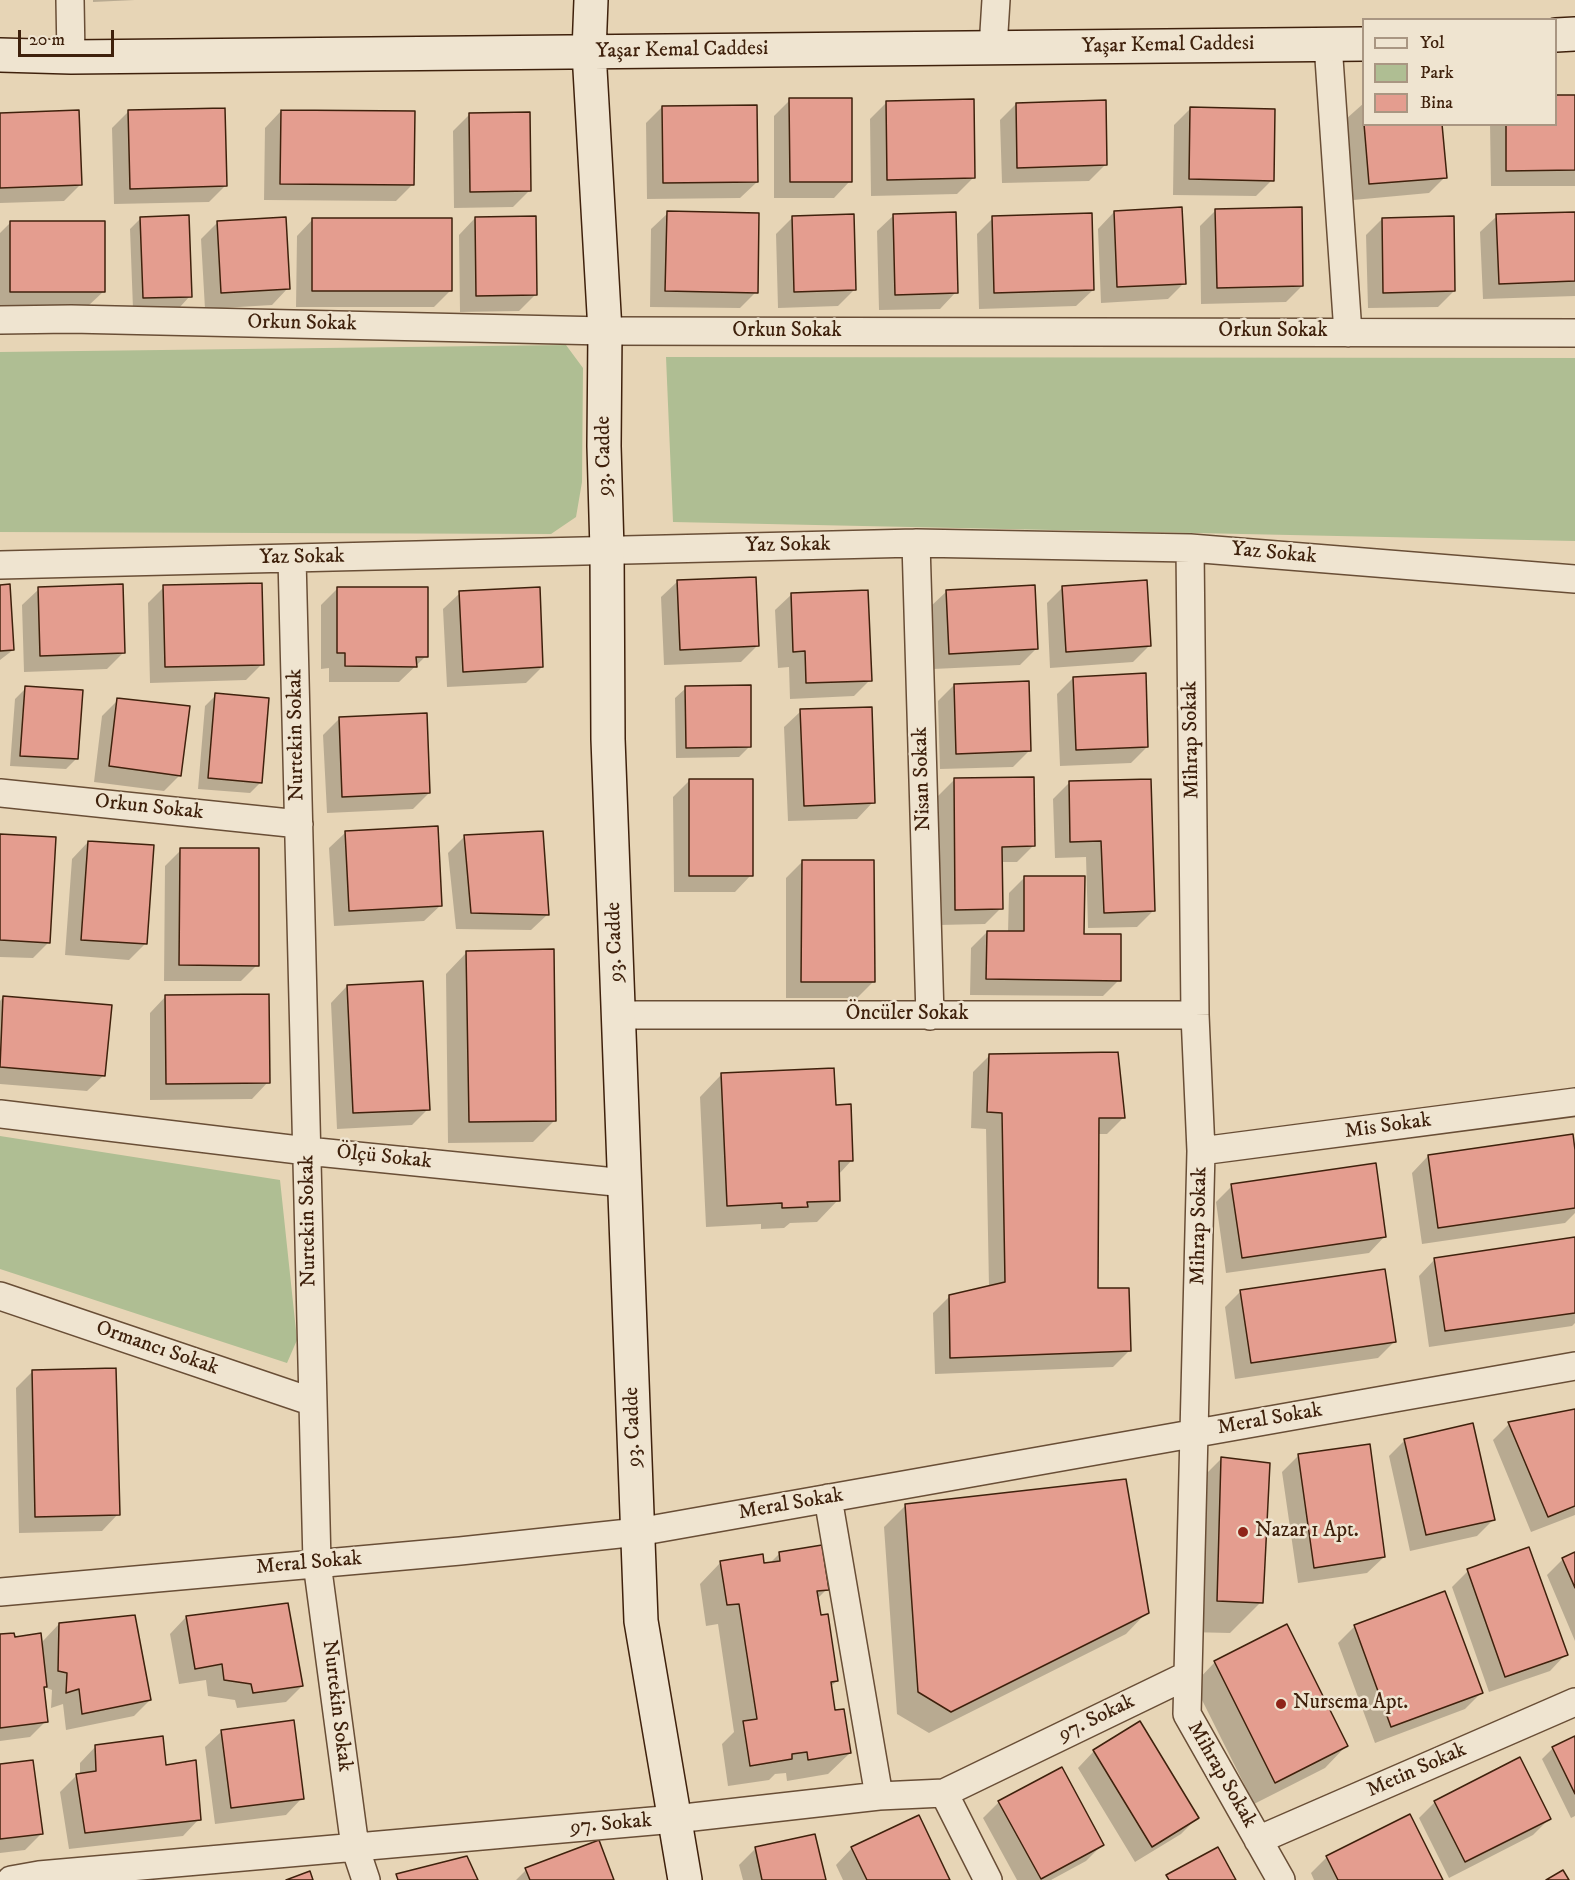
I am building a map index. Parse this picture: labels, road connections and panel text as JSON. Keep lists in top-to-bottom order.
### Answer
{
  "streets": {
    "main road": ["Yaşar Kemal Caddesi", "93. Cadde"],
    "street": [
      "Orkun Sokak",
      "Yaz Sokak",
      "Nurtekin Sokak",
      "Mihrap Sokak",
      "Nisan Sokak",
      "Öncüler Sokak",
      "Mis Sokak",
      "Ölçü Sokak",
      "Ormancı Sokak",
      "Meral Sokak",
      "97. Sokak",
      "Metin Sokak"
    ]
  },
  "crossings": [
    ["Yaşar Kemal Caddesi", "93. Cadde"],
    ["Orkun Sokak", "93. Cadde"],
    ["Orkun Sokak", "Nurtekin Sokak"],
    ["93. Cadde", "Yaz Sokak"],
    ["93. Cadde", "Öncüler Sokak"],
    ["93. Cadde", "Ölçü Sokak"],
    ["93. Cadde", "Meral Sokak"],
    ["93. Cadde", "97. Sokak"],
    ["Yaz Sokak", "Nurtekin Sokak"],
    ["Yaz Sokak", "Mihrap Sokak"],
    ["Yaz Sokak", "Nisan Sokak"],
    ["Nurtekin Sokak", "Ölçü Sokak"],
    ["Nurtekin Sokak", "Ormancı Sokak"],
    ["Nurtekin Sokak", "Meral Sokak"],
    ["Nurtekin Sokak", "97. Sokak"],
    ["Mihrap Sokak", "Öncüler Sokak"],
    ["Mihrap Sokak", "Mis Sokak"],
    ["Mihrap Sokak", "Meral Sokak"],
    ["Mihrap Sokak", "97. Sokak"],
    ["Mihrap Sokak", "Metin Sokak"],
    ["Nisan Sokak", "Öncüler Sokak"]
  ],
  "places": ["Nazar 1 Apt.", "Nursema Apt."],
  "legend": ["Yol", "Park", "Bina"],
  "scale_bar": "20 m"
}
